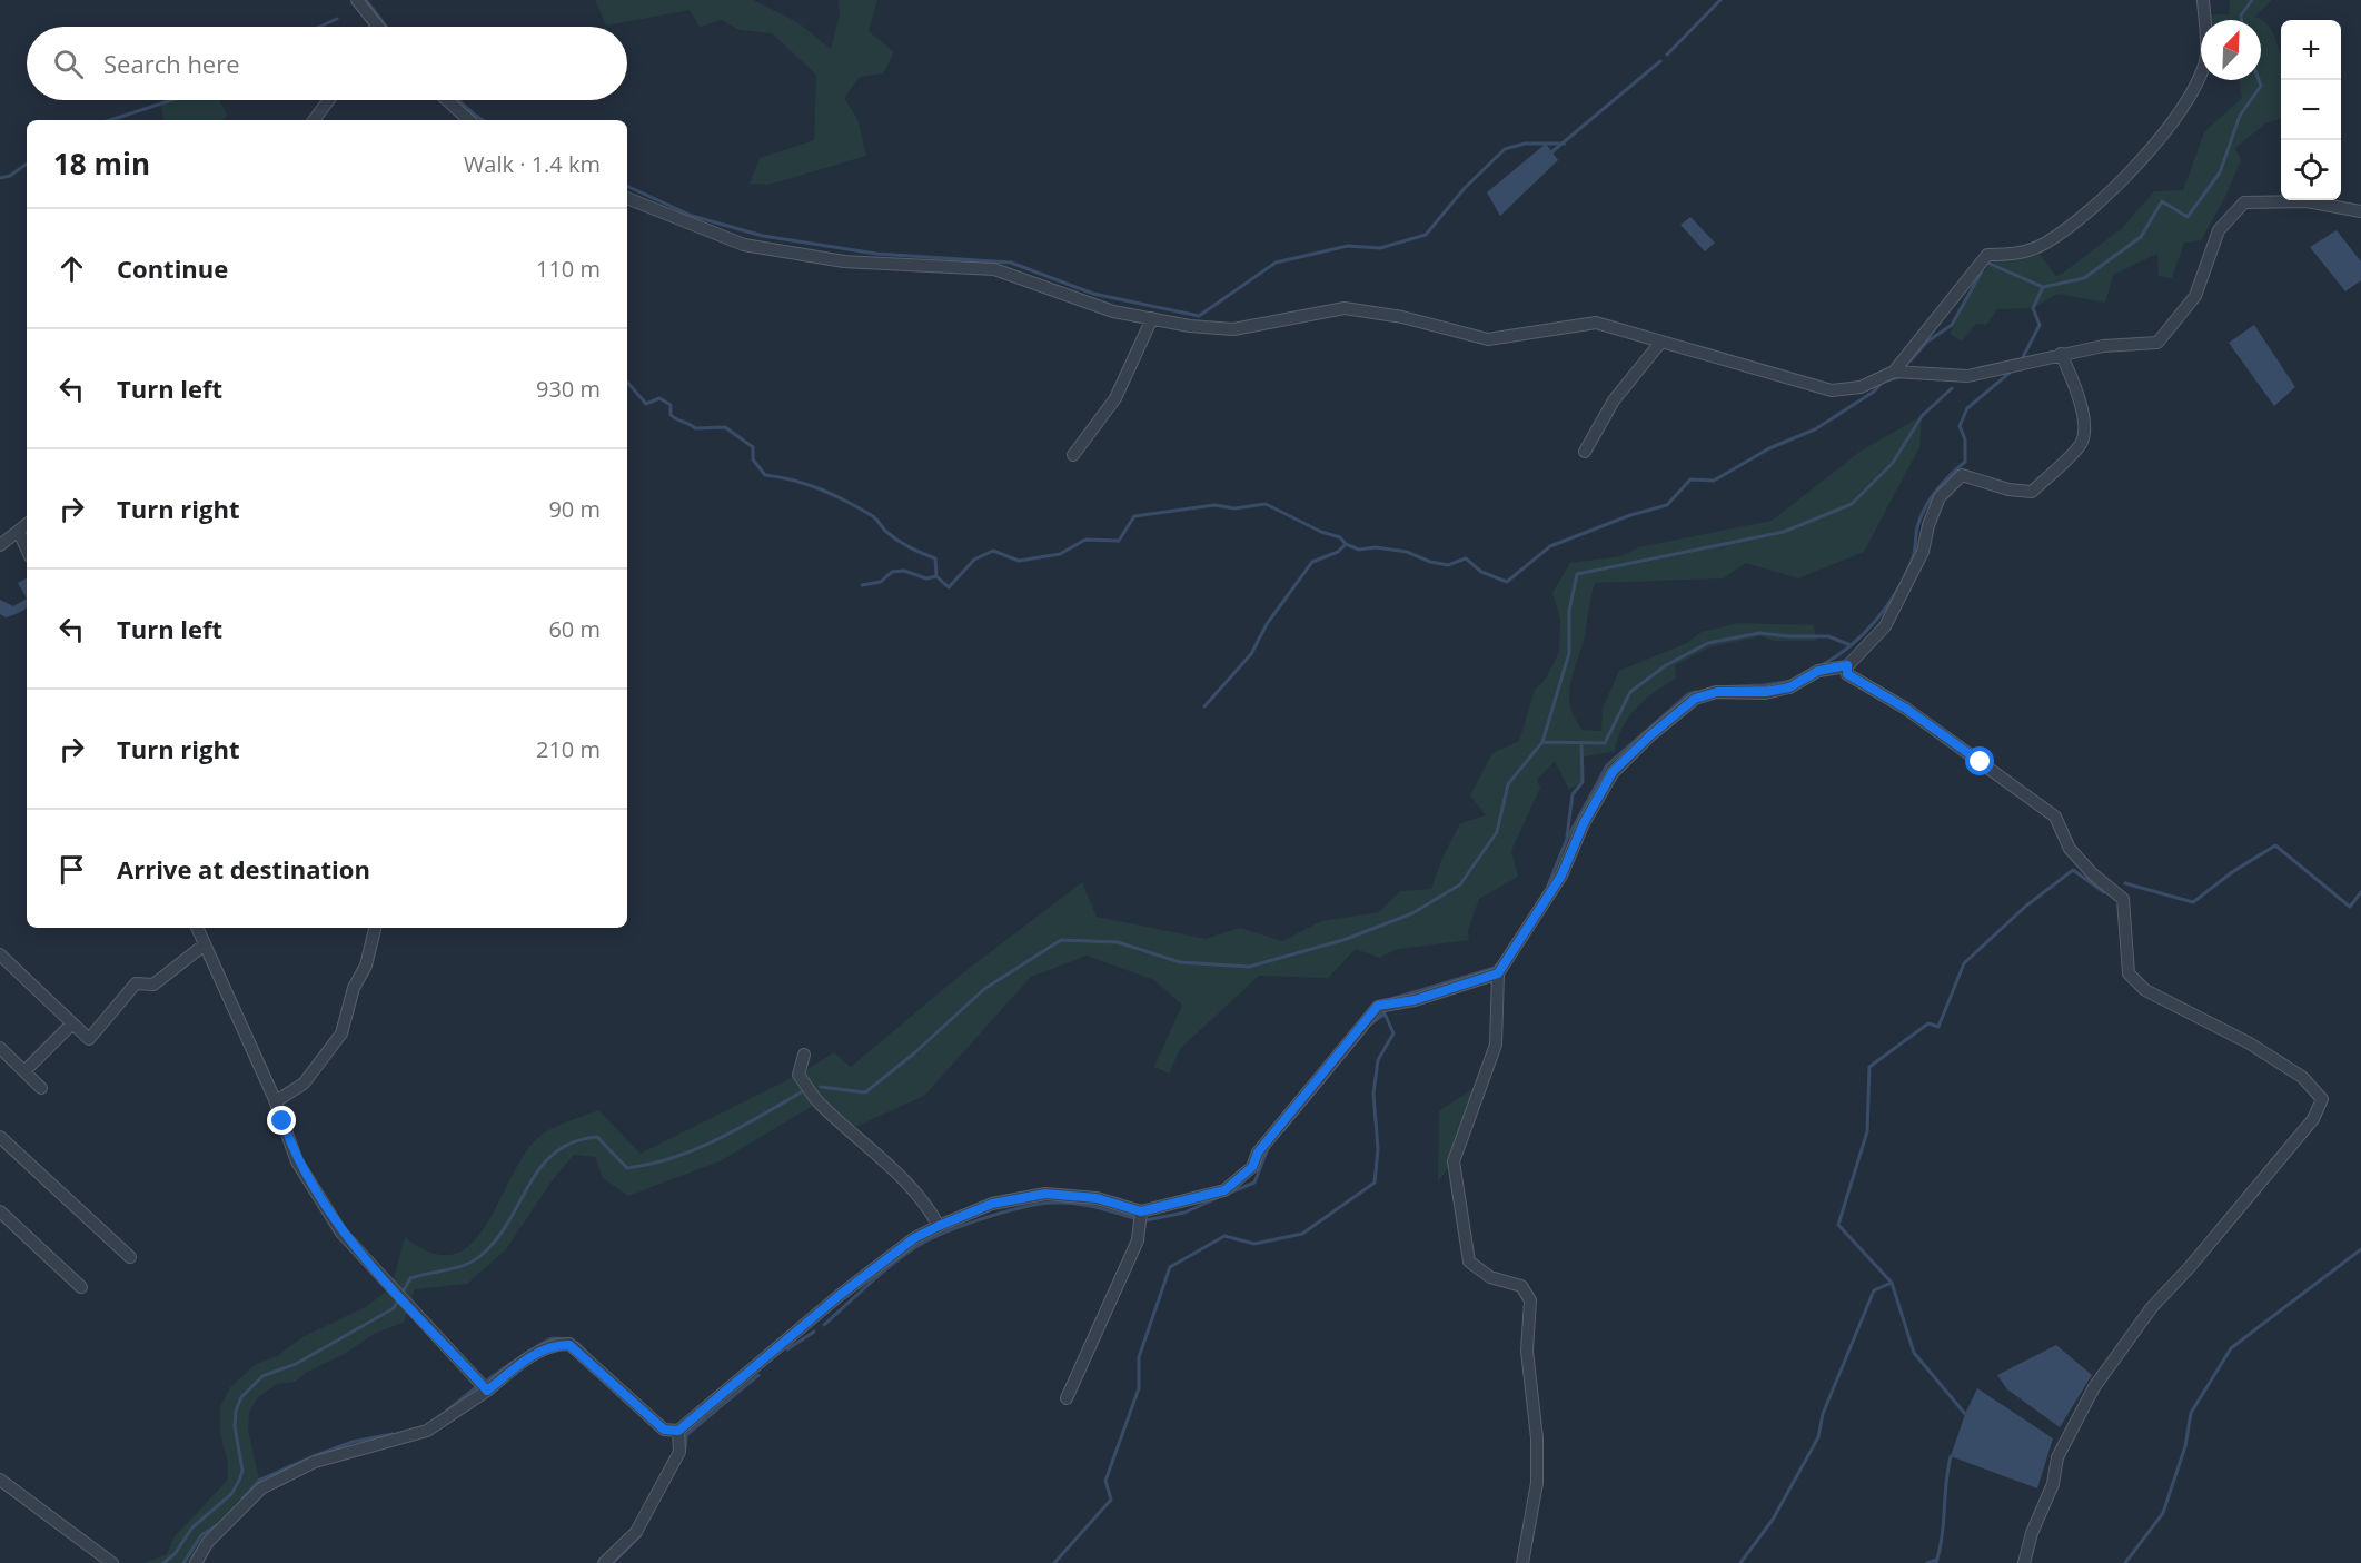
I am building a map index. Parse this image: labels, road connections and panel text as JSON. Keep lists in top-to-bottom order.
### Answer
{
  "north": "top right",
  "page": {
    "map_buttons": ["+", "−"],
    "search": "Search here",
    "heading": ["18 min", "Walk · 1.4 km"],
    "list": [
      ["Continue", "110 m"],
      ["Turn left", "930 m"],
      ["Turn right", "90 m"],
      ["Turn left", "60 m"],
      ["Turn right", "210 m"],
      "Arrive at destination"
    ]
  }
}
